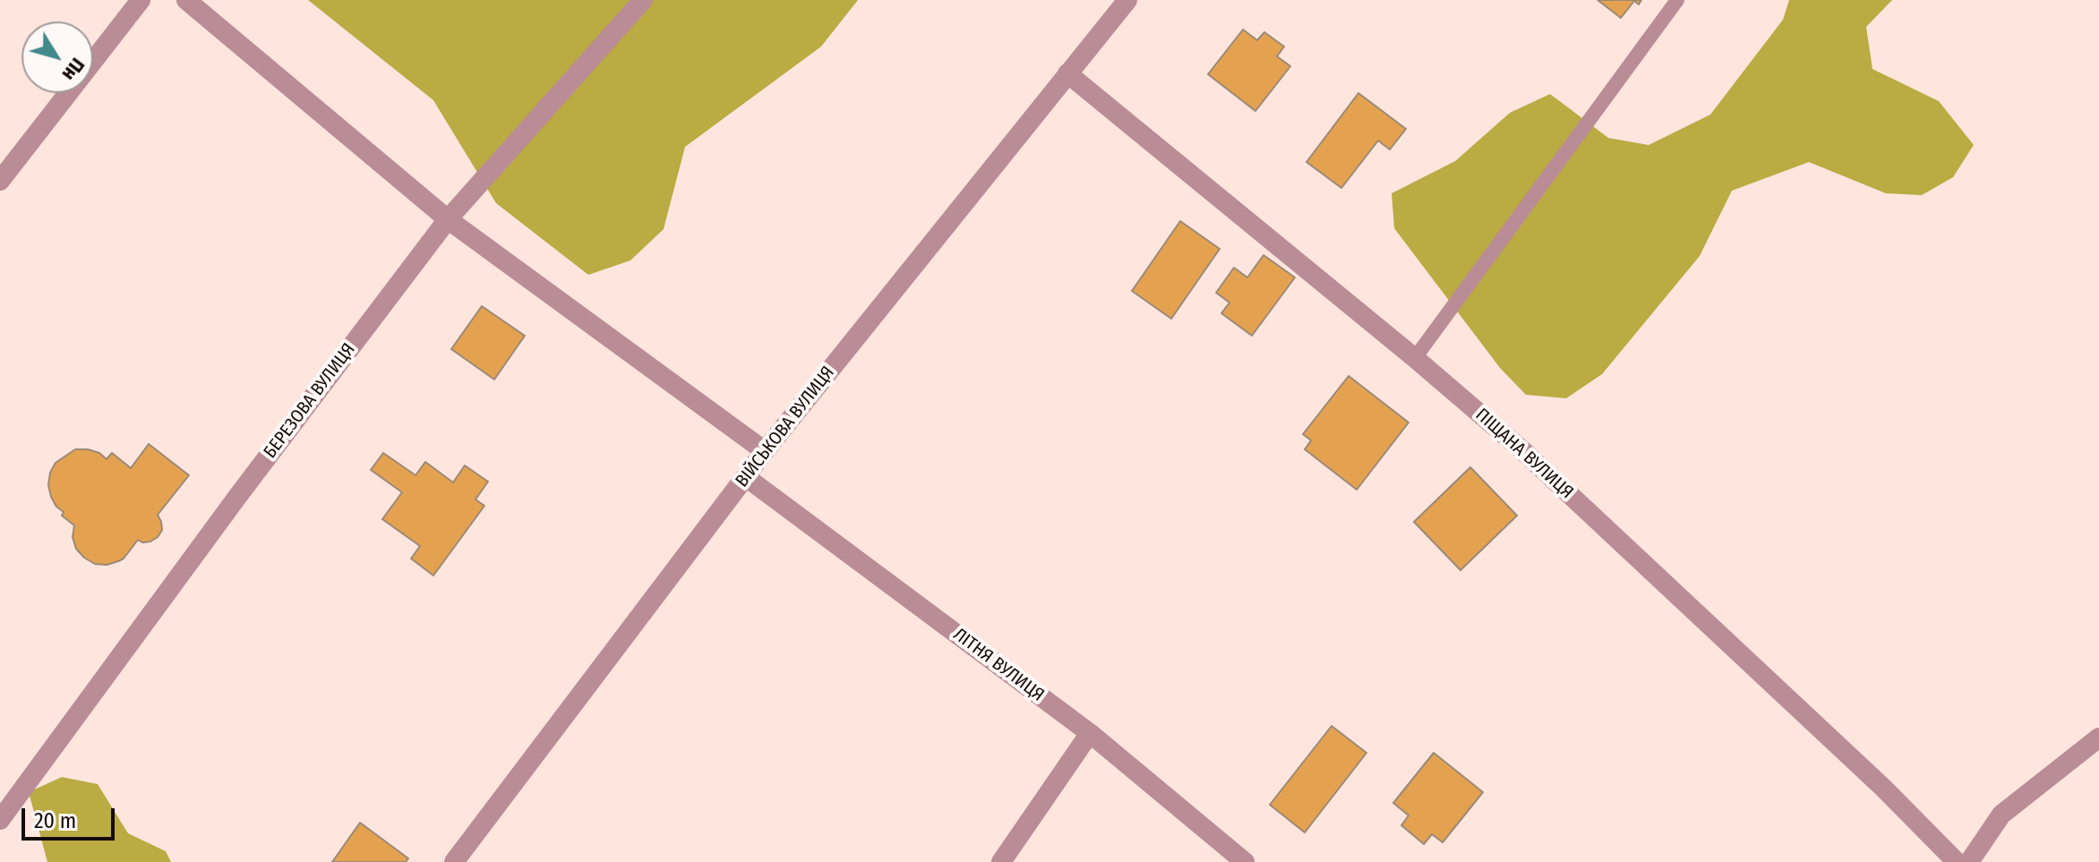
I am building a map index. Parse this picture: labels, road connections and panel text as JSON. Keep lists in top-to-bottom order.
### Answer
{
  "streets": {
    "street": [
      "БЕРЕЗОВА ВУЛИЦЯ",
      "ВІЙСЬКОВА ВУЛИЦЯ",
      "ПІЩАНА ВУЛИЦЯ",
      "ЛІТНЯ ВУЛИЦЯ"
    ]
  },
  "crossings": [
    ["ВІЙСЬКОВА ВУЛИЦЯ", "ПІЩАНА ВУЛИЦЯ"],
    ["ВІЙСЬКОВА ВУЛИЦЯ", "ЛІТНЯ ВУЛИЦЯ"]
  ],
  "scale_bar": "20 m",
  "north": "bottom right"
}
